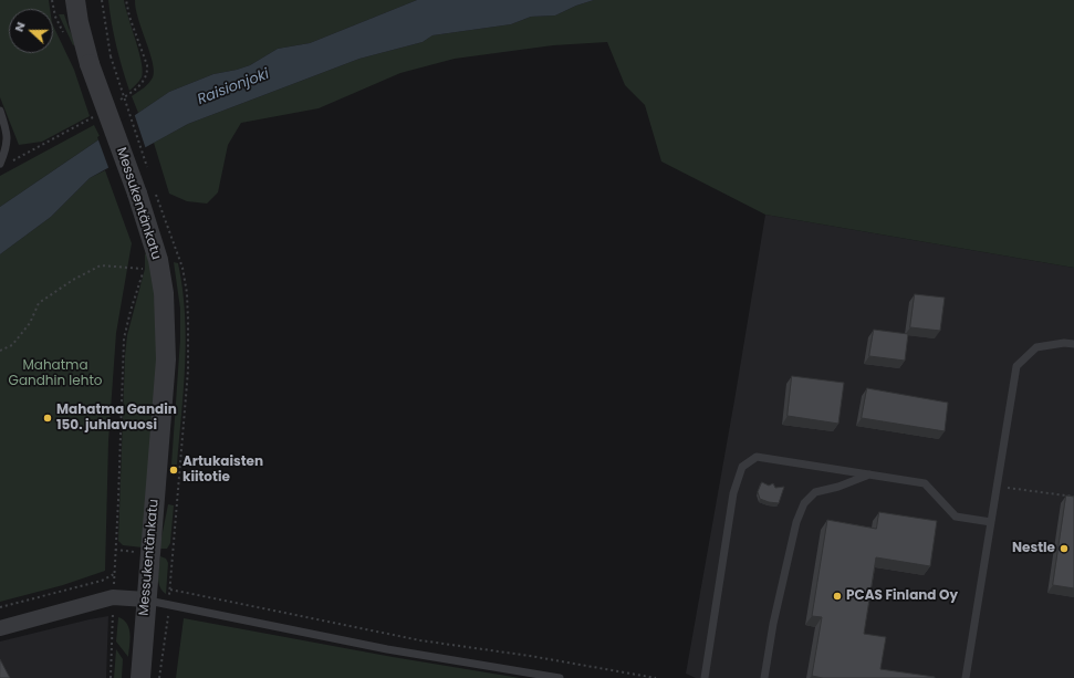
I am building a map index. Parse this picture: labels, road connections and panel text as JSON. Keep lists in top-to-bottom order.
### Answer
{
  "streets": {
    "street": ["Messukentänkatu"]
  },
  "water": ["Raisionjoki"],
  "parks": ["Mahatma Gandhin lehto"],
  "places": [
    "Mahatma Gandin 150. juhlavuosi",
    "Artukaisten kiitotie",
    "Nestle",
    "PCAS Finland Oy"
  ],
  "north": "left"
}
